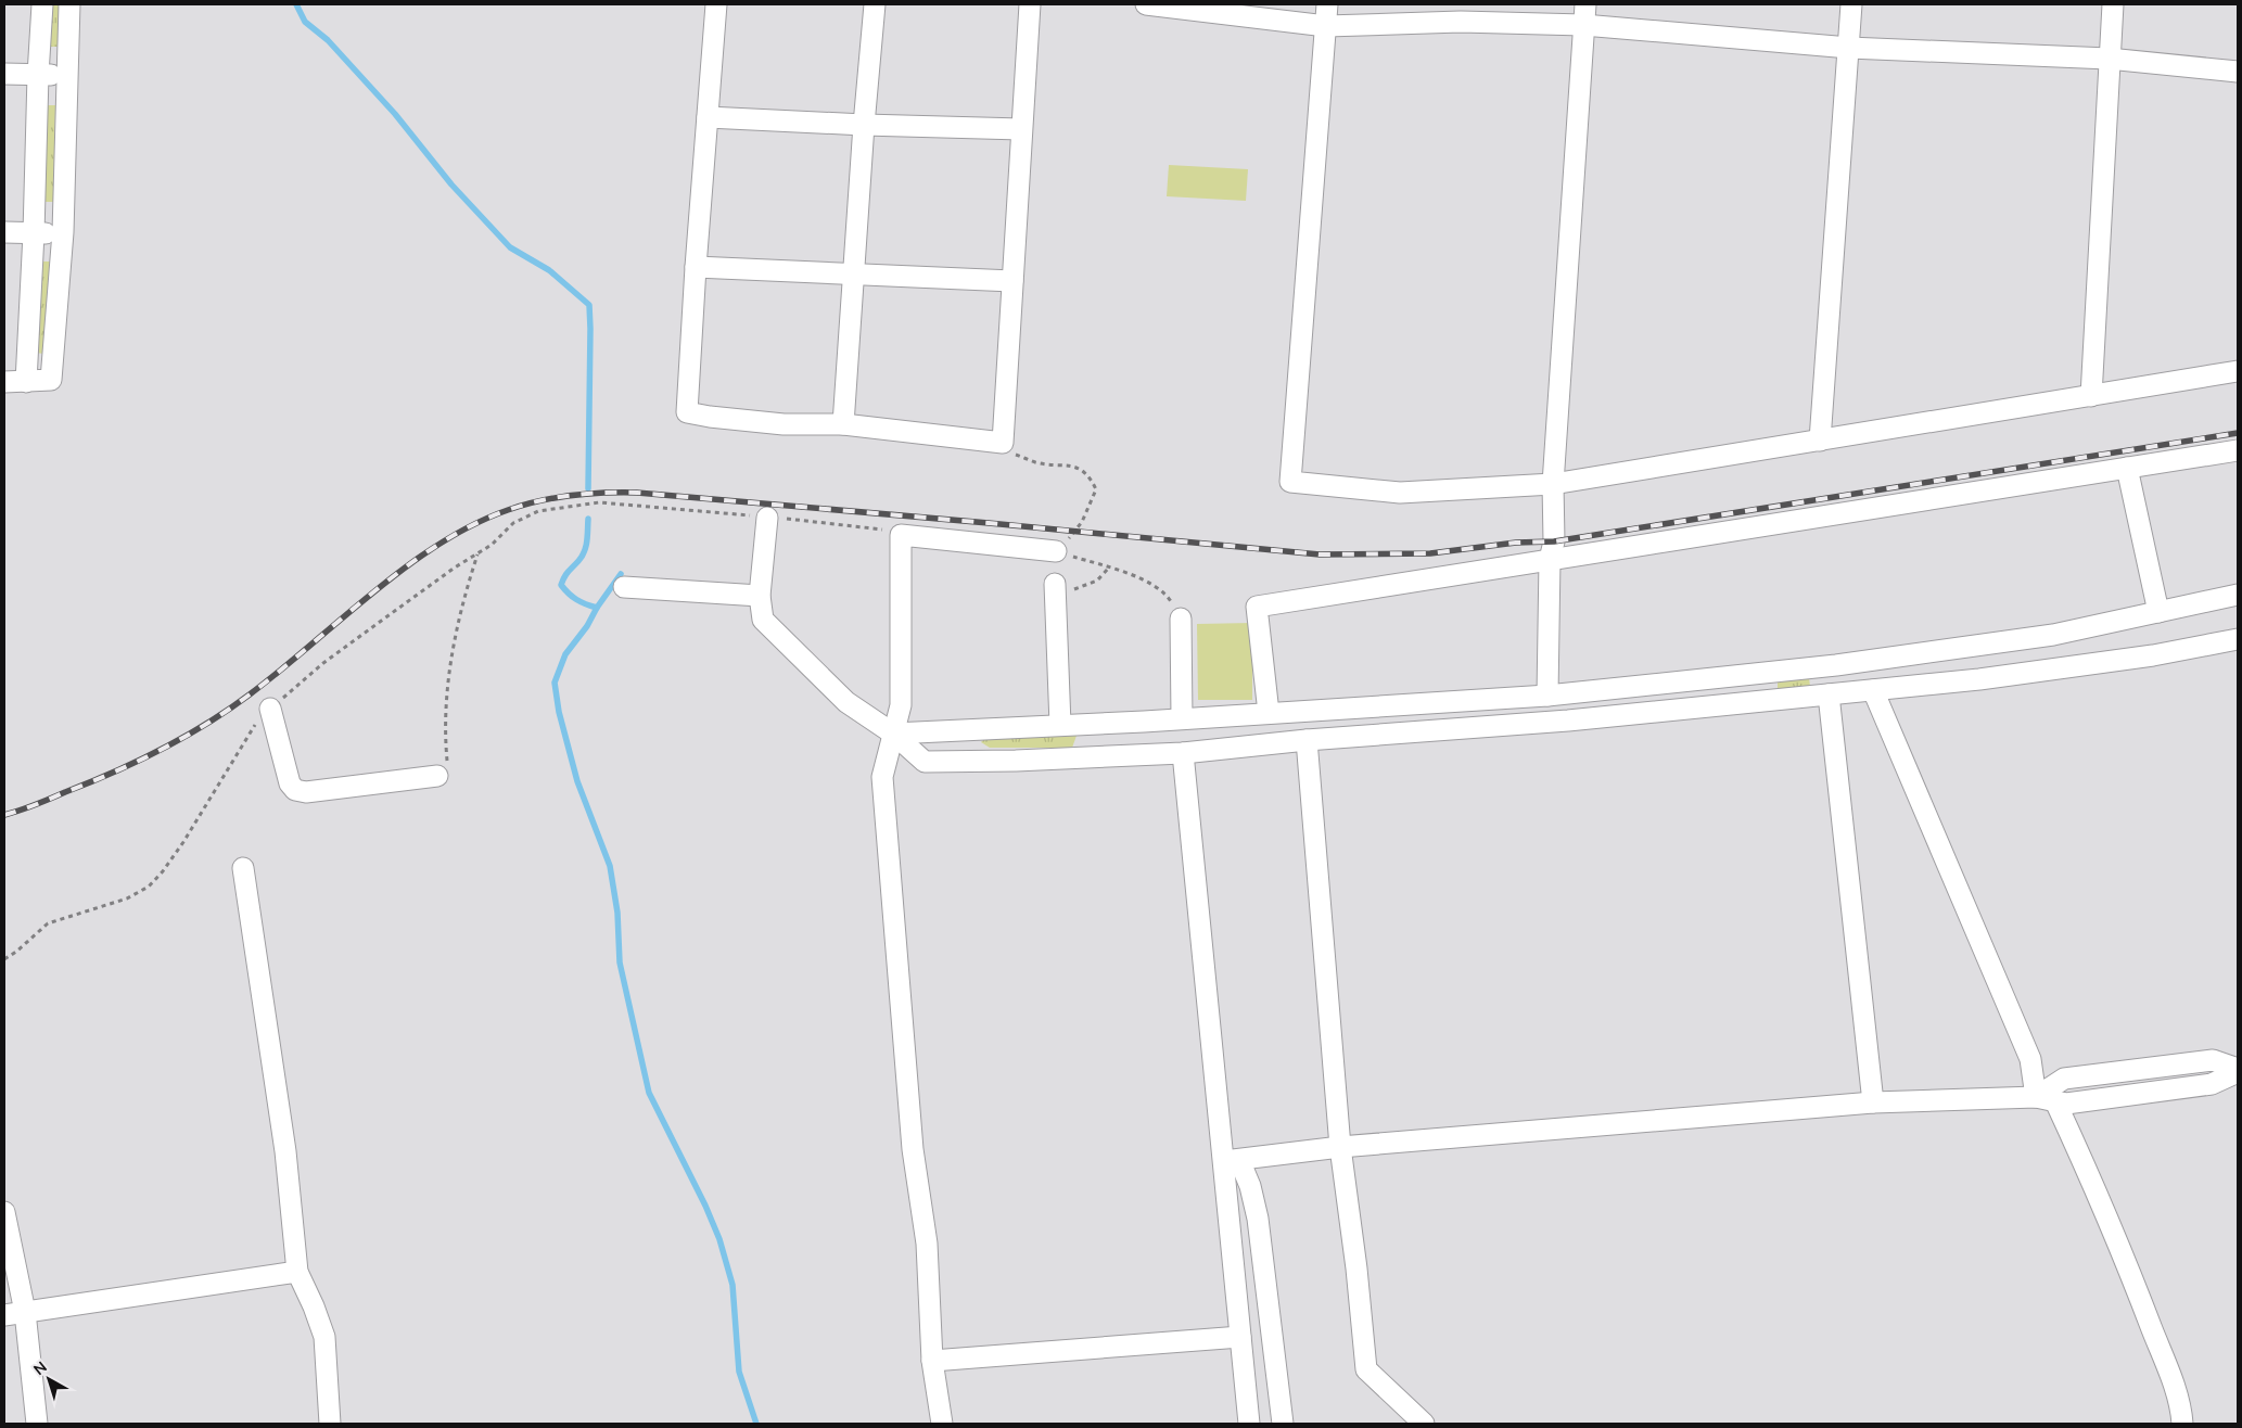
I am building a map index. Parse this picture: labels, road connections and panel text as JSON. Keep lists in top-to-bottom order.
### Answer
{
  "north": "top left"
}
